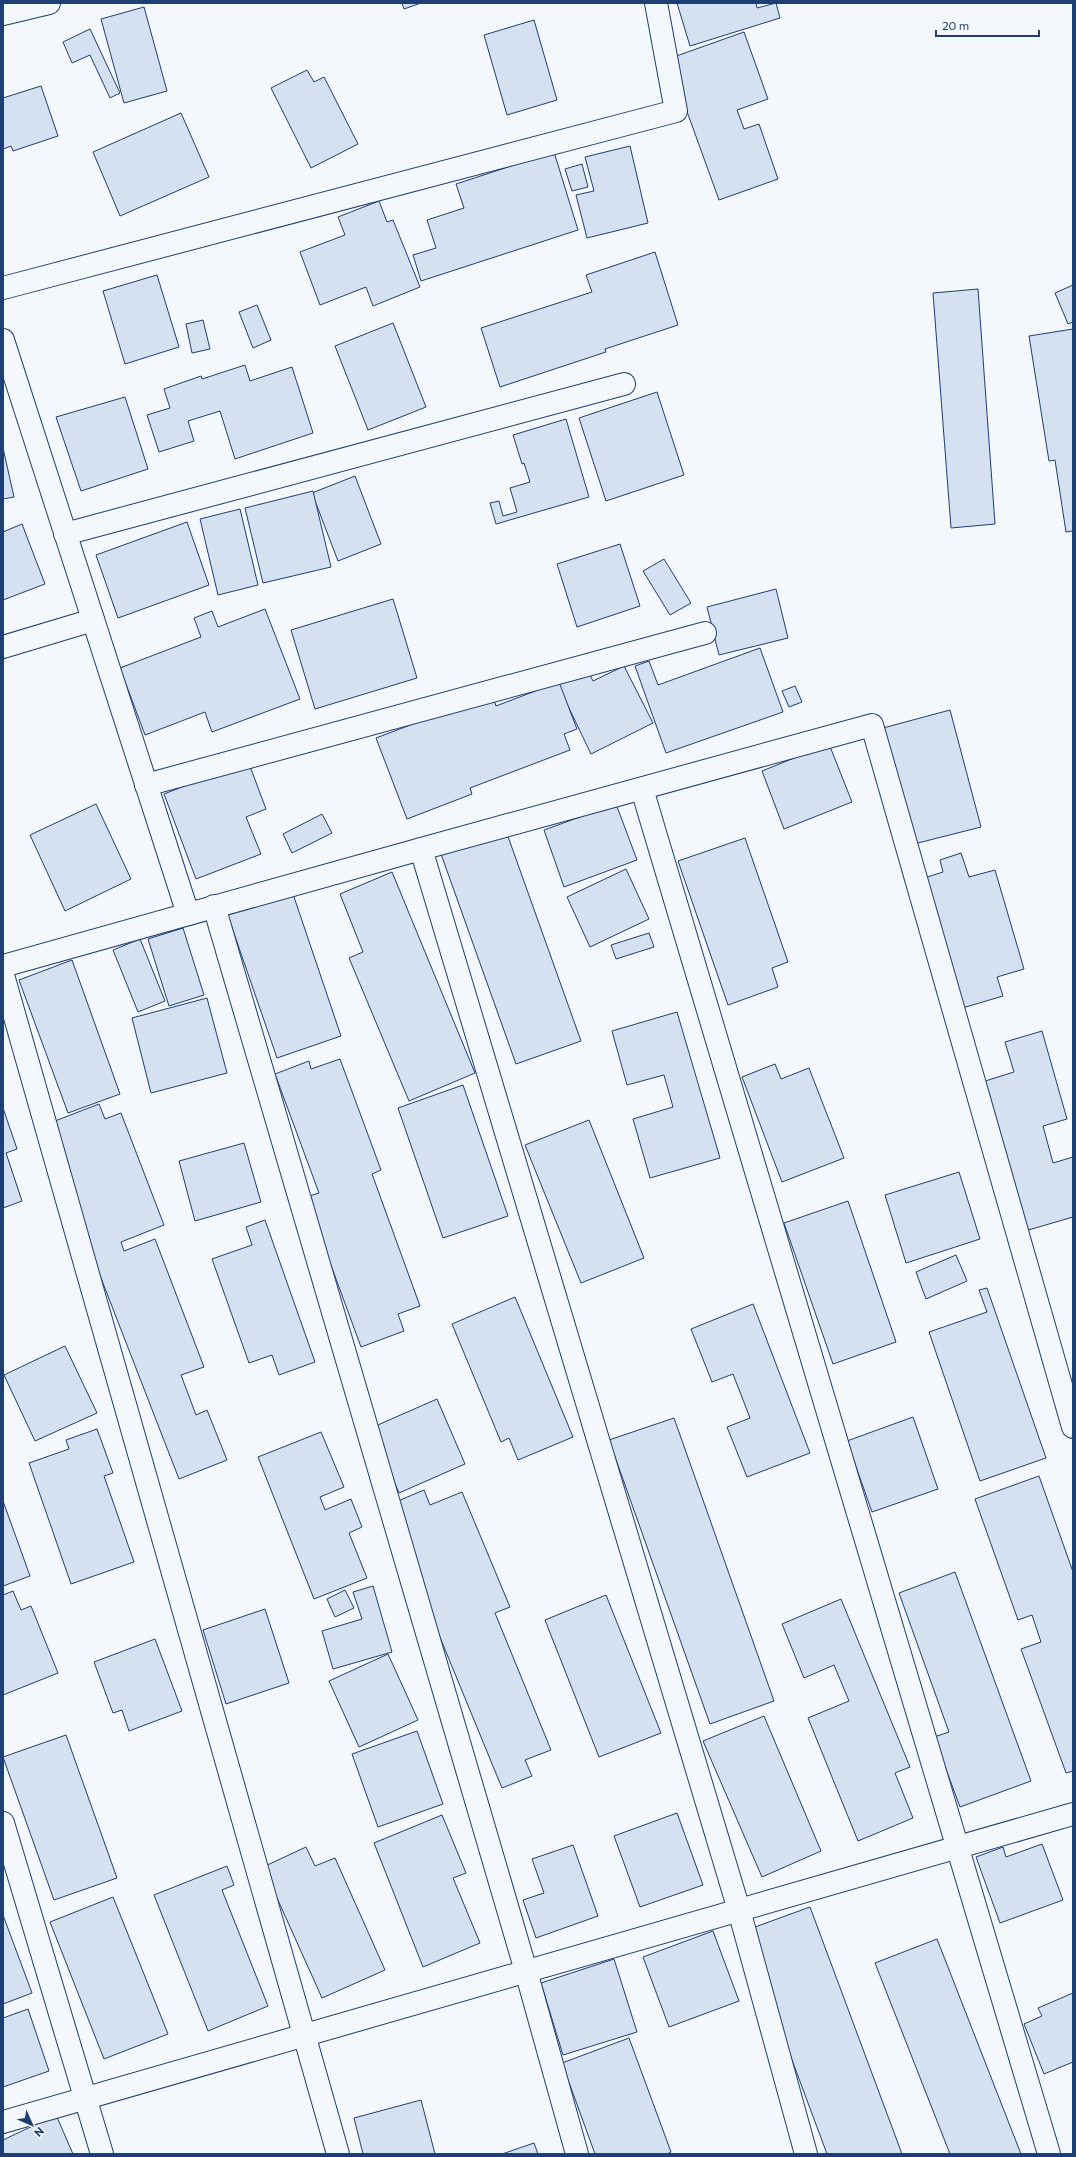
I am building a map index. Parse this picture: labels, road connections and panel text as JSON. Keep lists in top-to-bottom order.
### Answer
{
  "scale_bar": "20 m",
  "north": "bottom right"
}
